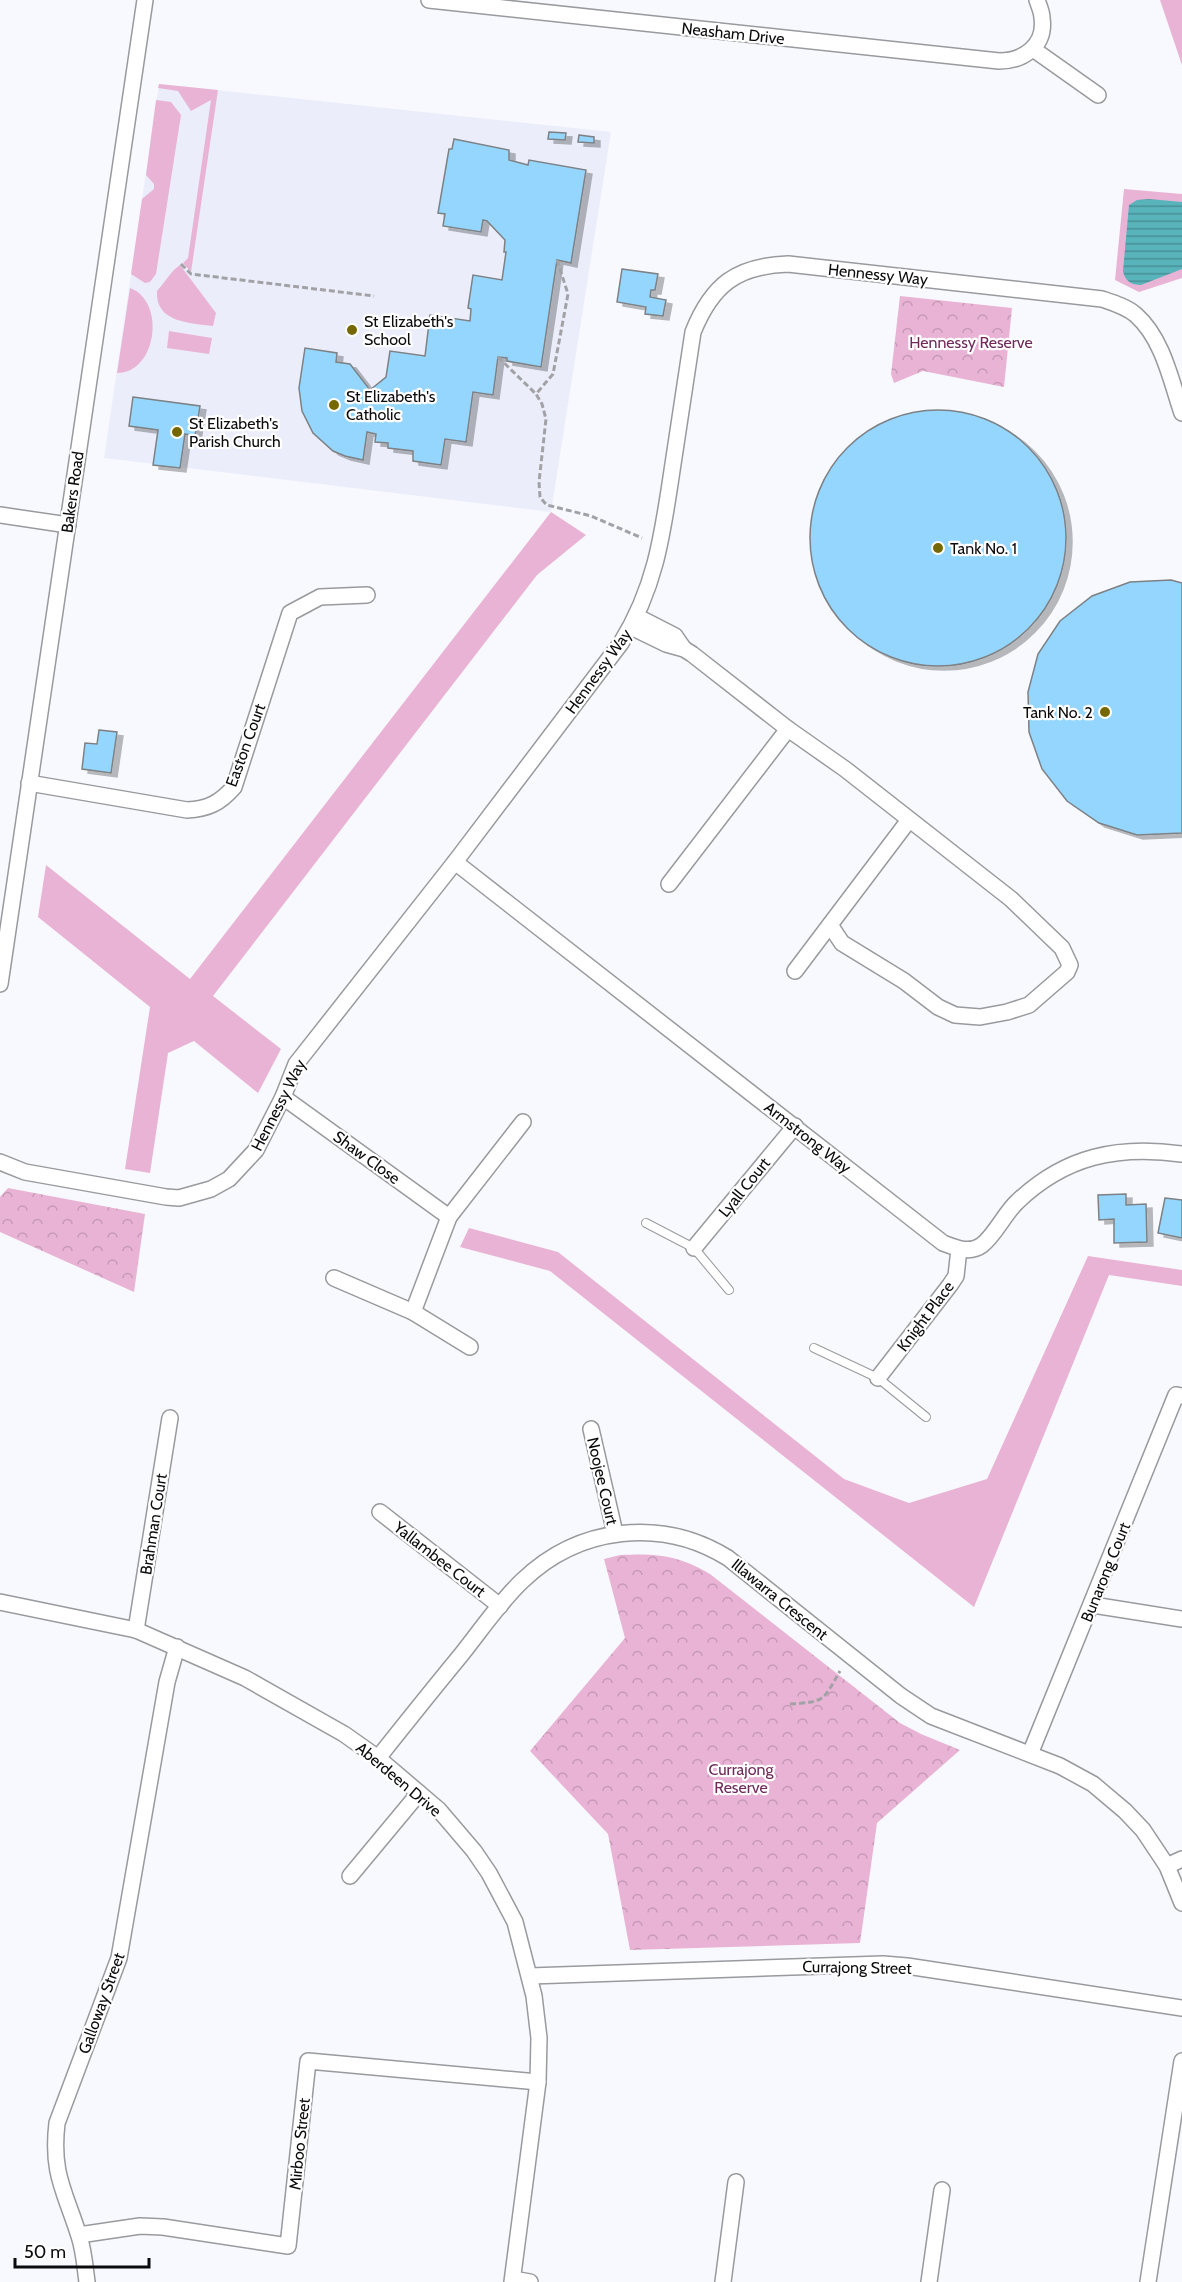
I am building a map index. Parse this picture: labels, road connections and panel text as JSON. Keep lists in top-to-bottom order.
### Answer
{
  "streets": {
    "street": [
      "Neasham Drive",
      "Hennessy Way",
      "Bakers Road",
      "Easton Court",
      "Armstrong Way",
      "Shaw Close",
      "Lyall Court",
      "Knight Place",
      "Noojee Court",
      "Brahman Court",
      "Yallambee Court",
      "Bunarong Court",
      "Illawarra Crescent",
      "Aberdeen Drive",
      "Currajong Street",
      "Galloway Street",
      "Mirboo Street"
    ]
  },
  "crossings": [
    ["Hennessy Way", "Armstrong Way"],
    ["Hennessy Way", "Shaw Close"],
    ["Bakers Road", "Easton Court"],
    ["Armstrong Way", "Lyall Court"],
    ["Armstrong Way", "Knight Place"],
    ["Noojee Court", "Illawarra Crescent"],
    ["Brahman Court", "Aberdeen Drive"],
    ["Yallambee Court", "Illawarra Crescent"],
    ["Bunarong Court", "Illawarra Crescent"],
    ["Illawarra Crescent", "Aberdeen Drive"],
    ["Aberdeen Drive", "Currajong Street"],
    ["Aberdeen Drive", "Galloway Street"],
    ["Aberdeen Drive", "Mirboo Street"],
    ["Galloway Street", "Mirboo Street"]
  ],
  "parks": ["Hennessy Reserve", "Currajong Reserve"],
  "places": [
    "St Elizabeth's School",
    "St Elizabeth's Catholic",
    "St Elizabeth's Parish Church",
    "Tank No. 1",
    "Tank No. 2"
  ],
  "scale_bar": "50 m"
}
